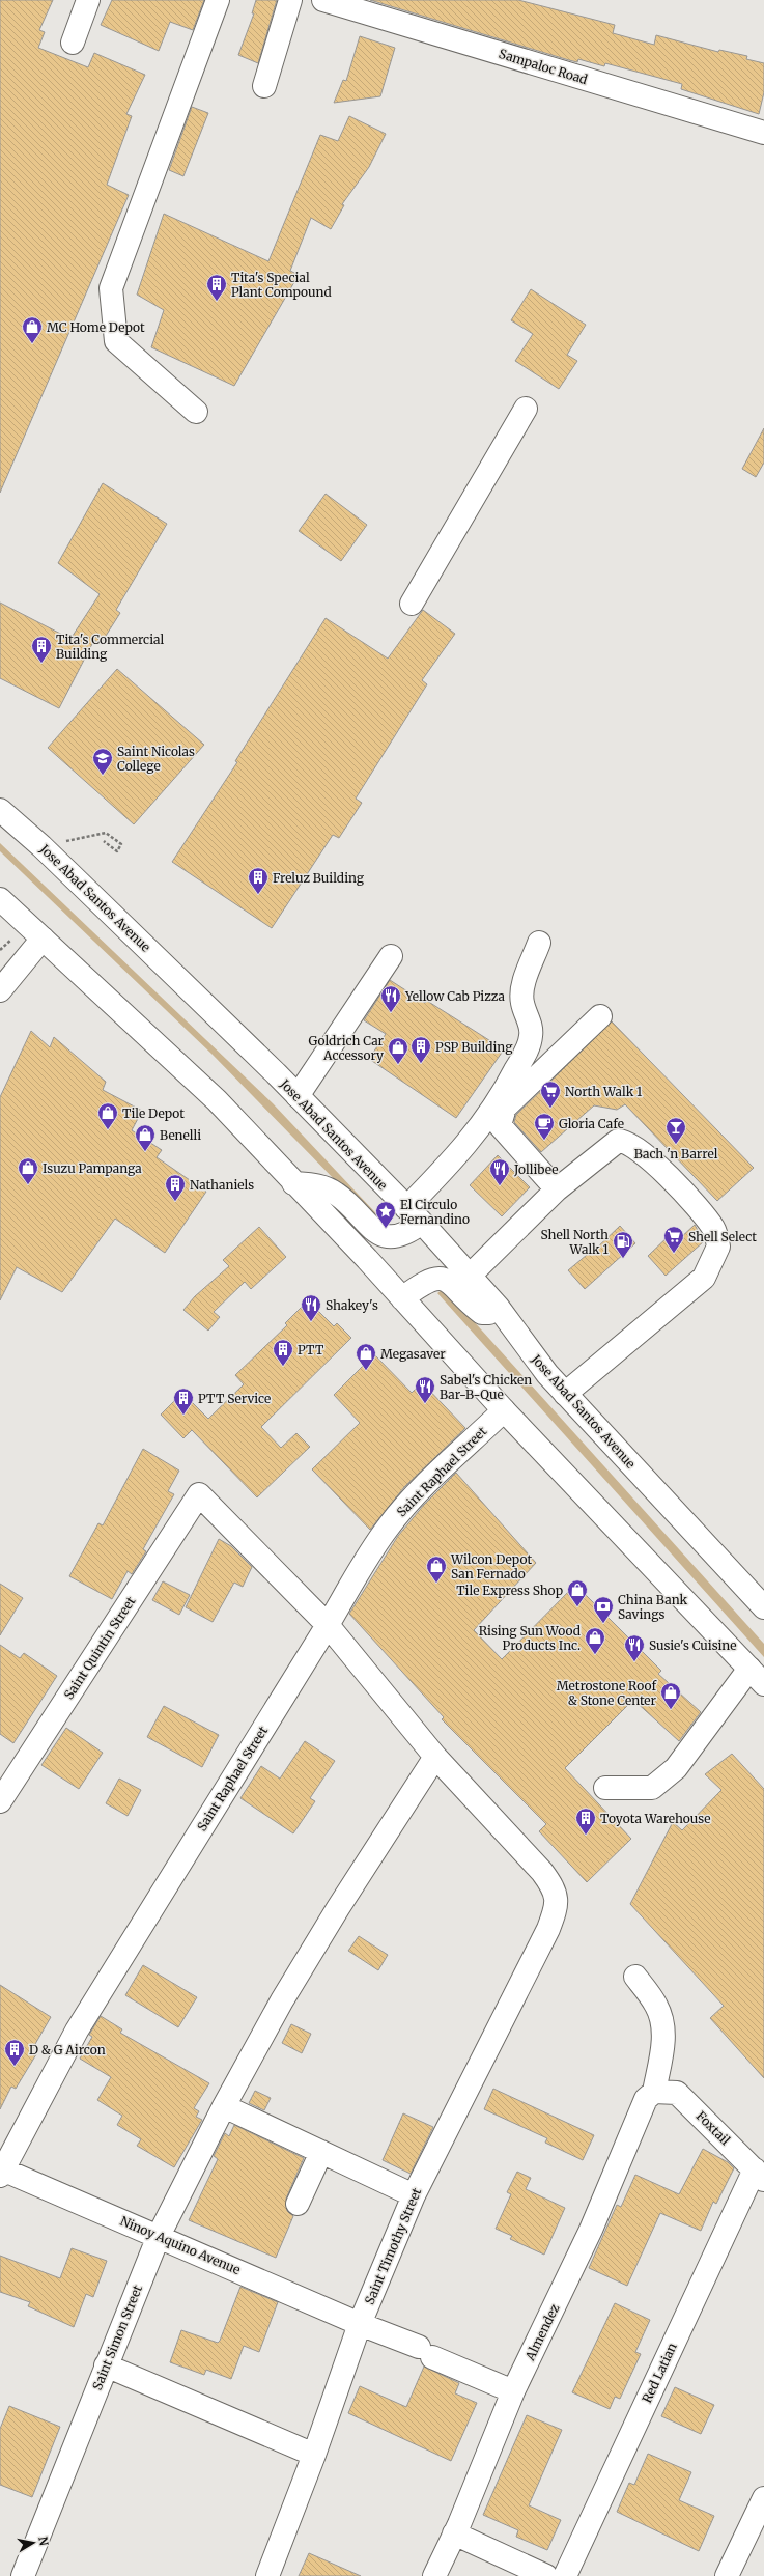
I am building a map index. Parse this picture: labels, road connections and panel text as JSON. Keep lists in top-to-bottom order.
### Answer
{
  "streets": {
    "main road": [
      "Sampaloc Road",
      "Jose Abad Santos Avenue",
      "Saint Raphael Street",
      "Saint Quintin Street",
      "Foxtail",
      "Ninoy Aquino Avenue",
      "Saint Timothy Street",
      "Almendez",
      "Saint Simon Street",
      "Red Latian"
    ]
  },
  "crossings": [
    ["Saint Raphael Street", "Ninoy Aquino Avenue"],
    ["Saint Raphael Street", "Saint Timothy Street"],
    ["Saint Quintin Street", "Saint Timothy Street"],
    ["Foxtail", "Almendez"],
    ["Foxtail", "Red Latian"],
    ["Ninoy Aquino Avenue", "Saint Timothy Street"],
    ["Ninoy Aquino Avenue", "Almendez"],
    ["Ninoy Aquino Avenue", "Saint Simon Street"],
    ["Saint Timothy Street", "Saint Simon Street"]
  ],
  "places": {
    "building": [
      "Tita's Special Plant Compound",
      "Tita's Commercial Building",
      "Freluz Building",
      "PSP Building",
      "Nathaniels",
      "PTT",
      "PTT Service",
      "Toyota Warehouse",
      "D & G Aircon"
    ],
    "shop": [
      "MC Home Depot",
      "Goldrich Car Accessory",
      "Tile Depot",
      "Benelli",
      "Isuzu Pampanga",
      "Megasaver",
      "Wilcon Depot San Fernado",
      "Tile Express Shop",
      "Rising Sun Wood Products Inc.",
      "Metrostone Roof & Stone Center"
    ],
    "school or university": ["Saint Nicolas College"],
    "restaurant": [
      "Yellow Cab Pizza",
      "Jollibee",
      "Shakey's",
      "Sabel's Chicken Bar-B-Que",
      "Susie's Cuisine"
    ],
    "supermarket": ["North Walk 1", "Shell Select"],
    "cafe": ["Gloria Cafe"],
    "bar": ["Bach 'n Barrel"],
    "place": ["El Circulo Fernandino"],
    "fuel station": ["Shell North Walk 1"],
    "bank": ["China Bank Savings"]
  },
  "north": "right"
}
